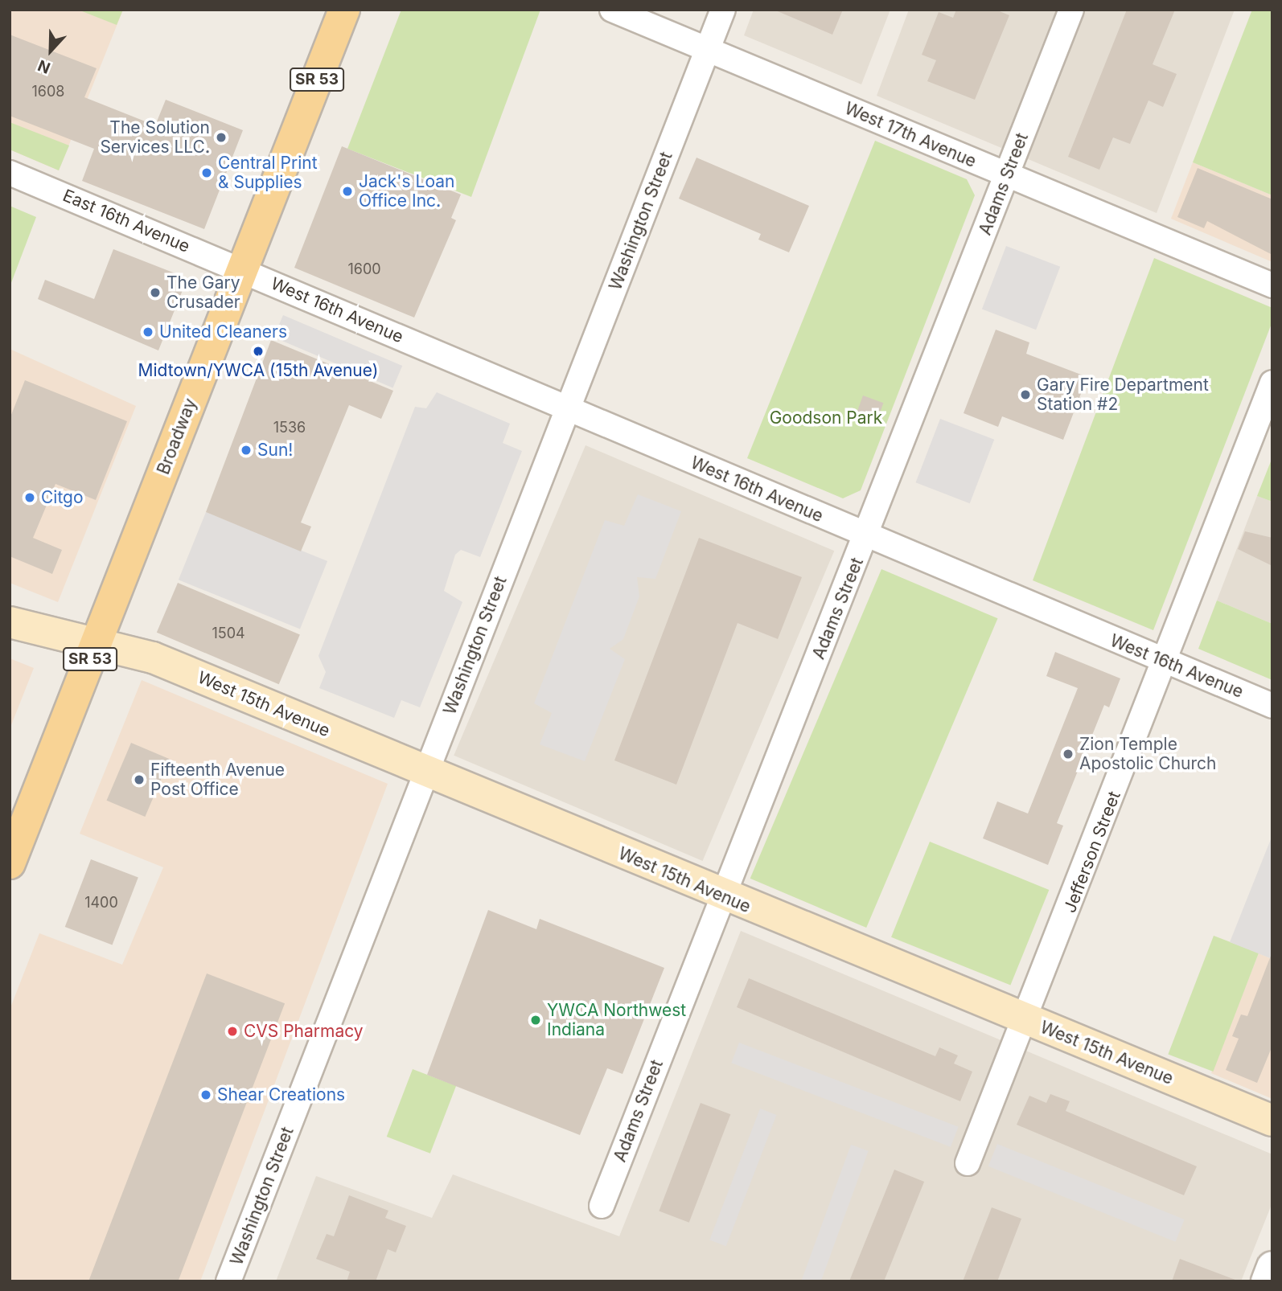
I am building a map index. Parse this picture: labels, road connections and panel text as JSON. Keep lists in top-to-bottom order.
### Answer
{
  "streets": {
    "main road": ["SR 53", "Broadway", "West 15th Avenue"],
    "street": [
      "West 17th Avenue",
      "Adams Street",
      "East 16th Avenue",
      "Washington Street",
      "West 16th Avenue",
      "Jefferson Street"
    ]
  },
  "crossings": [
    ["West 17th Avenue", "Adams Street"],
    ["West 17th Avenue", "Washington Street"],
    ["Adams Street", "West 16th Avenue"],
    ["Adams Street", "West 15th Avenue"],
    ["East 16th Avenue", "West 16th Avenue"],
    ["East 16th Avenue", "Broadway"],
    ["Washington Street", "West 16th Avenue"],
    ["Washington Street", "West 15th Avenue"],
    ["West 16th Avenue", "Broadway"],
    ["West 16th Avenue", "Jefferson Street"],
    ["Broadway", "West 15th Avenue"],
    ["West 15th Avenue", "Jefferson Street"]
  ],
  "parks": ["Goodson Park"],
  "places": [
    "The Solution Services LLC.",
    "Central Print & Supplies",
    "Jack's Loan Office Inc.",
    "The Gary Crusader",
    "United Cleaners",
    "Midtown/YWCA (15th Avenue)",
    "Gary Fire Department Station #2",
    "Sun!",
    "Citgo",
    "Zion Temple Apostolic Church",
    "Fifteenth Avenue Post Office",
    "YWCA Northwest Indiana",
    "CVS Pharmacy",
    "Shear Creations"
  ],
  "house_numbers": [
    "1608",
    "1600",
    "1536",
    "1504",
    "1400"
  ],
  "north": "bottom"
}
